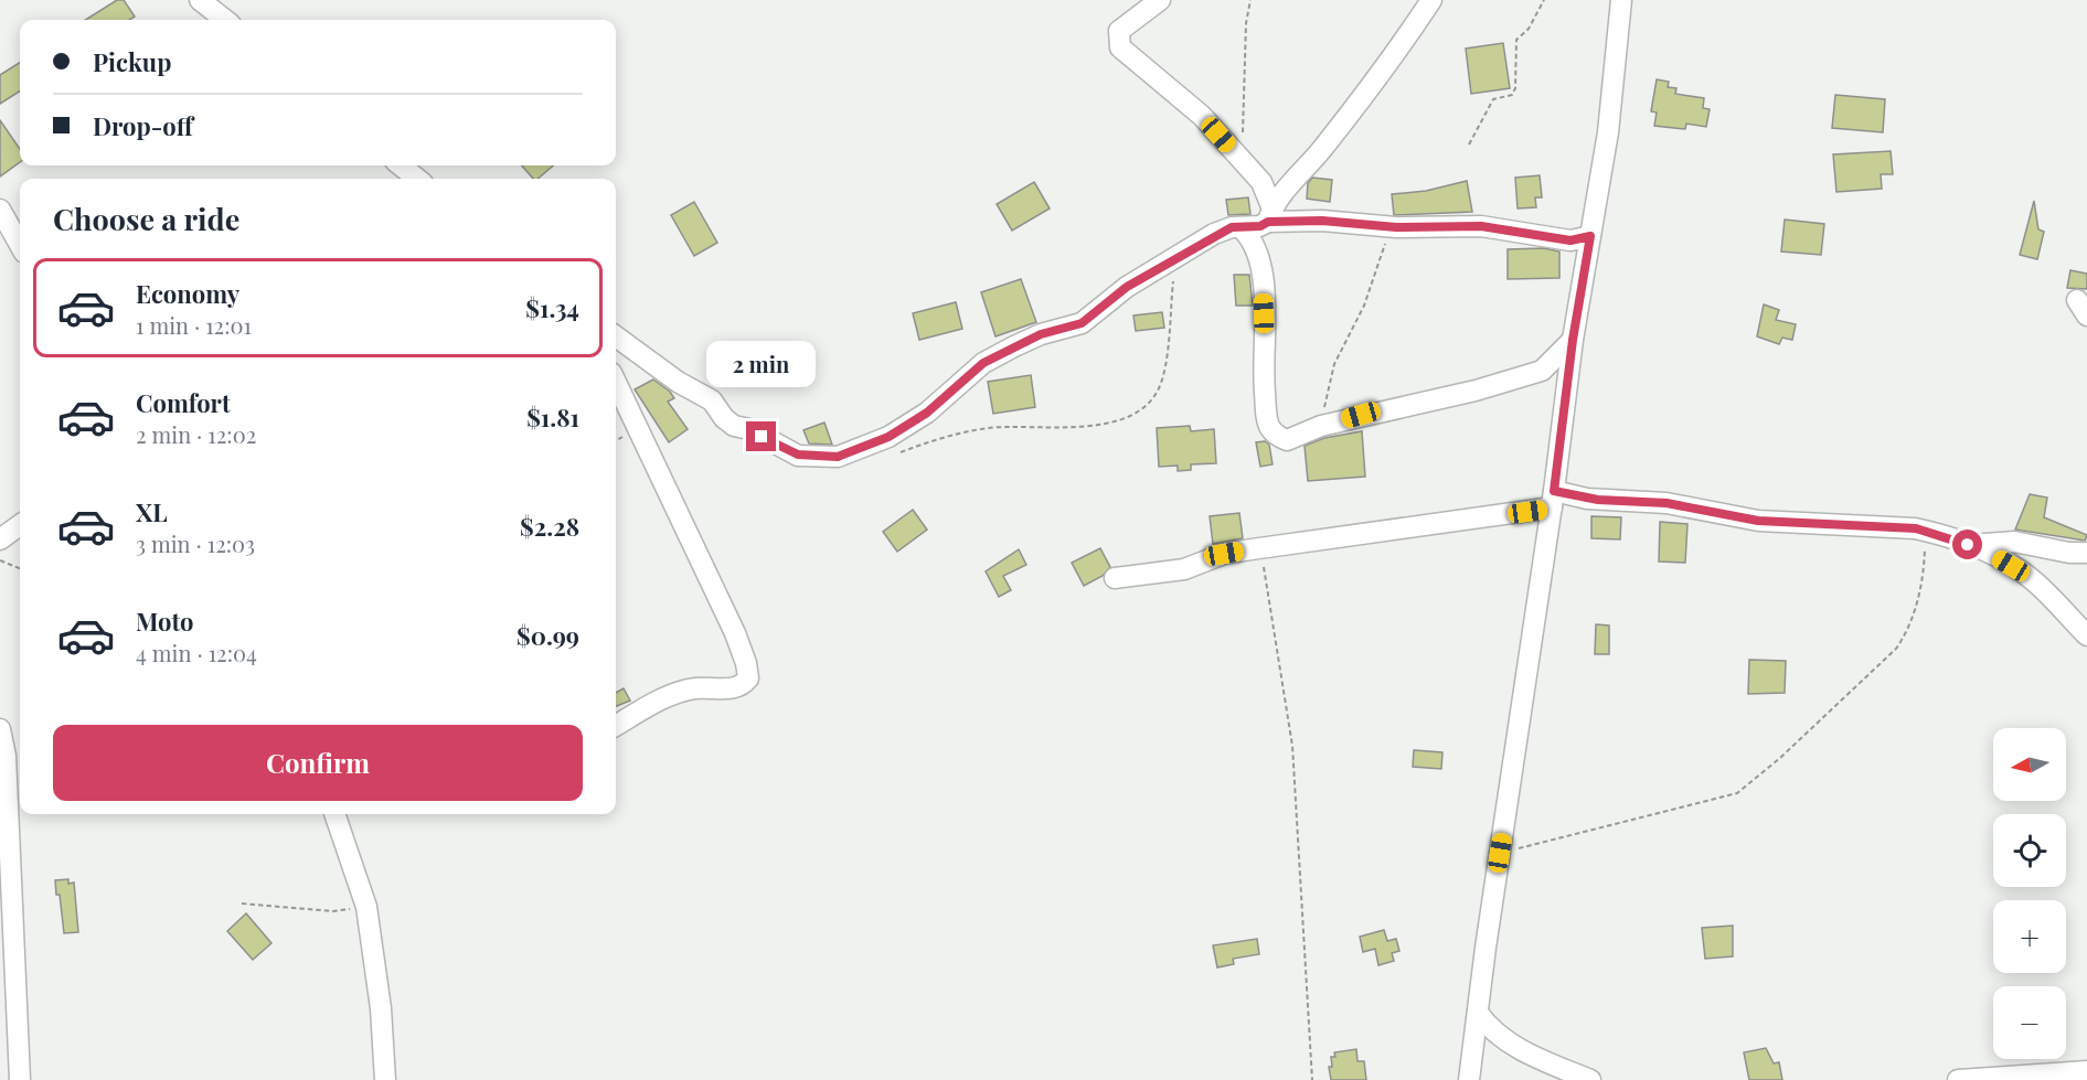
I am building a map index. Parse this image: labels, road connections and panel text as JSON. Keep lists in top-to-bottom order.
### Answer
{
  "north": "left",
  "page": {
    "banner": ["Pickup", "Drop-off"],
    "heading": "Choose a ride",
    "list": [
      {
        "name": "Economy",
        "note": "1 min · 12:01",
        "value": "$1.34"
      },
      {
        "name": "Comfort",
        "note": "2 min · 12:02",
        "value": "$1.81"
      },
      {
        "name": "XL",
        "note": "3 min · 12:03",
        "value": "$2.28"
      },
      {
        "name": "Moto",
        "note": "4 min · 12:04",
        "value": "$0.99"
      }
    ],
    "bubble": "2 min",
    "buttons": "Confirm",
    "map_buttons": ["+", "−"]
  }
}
